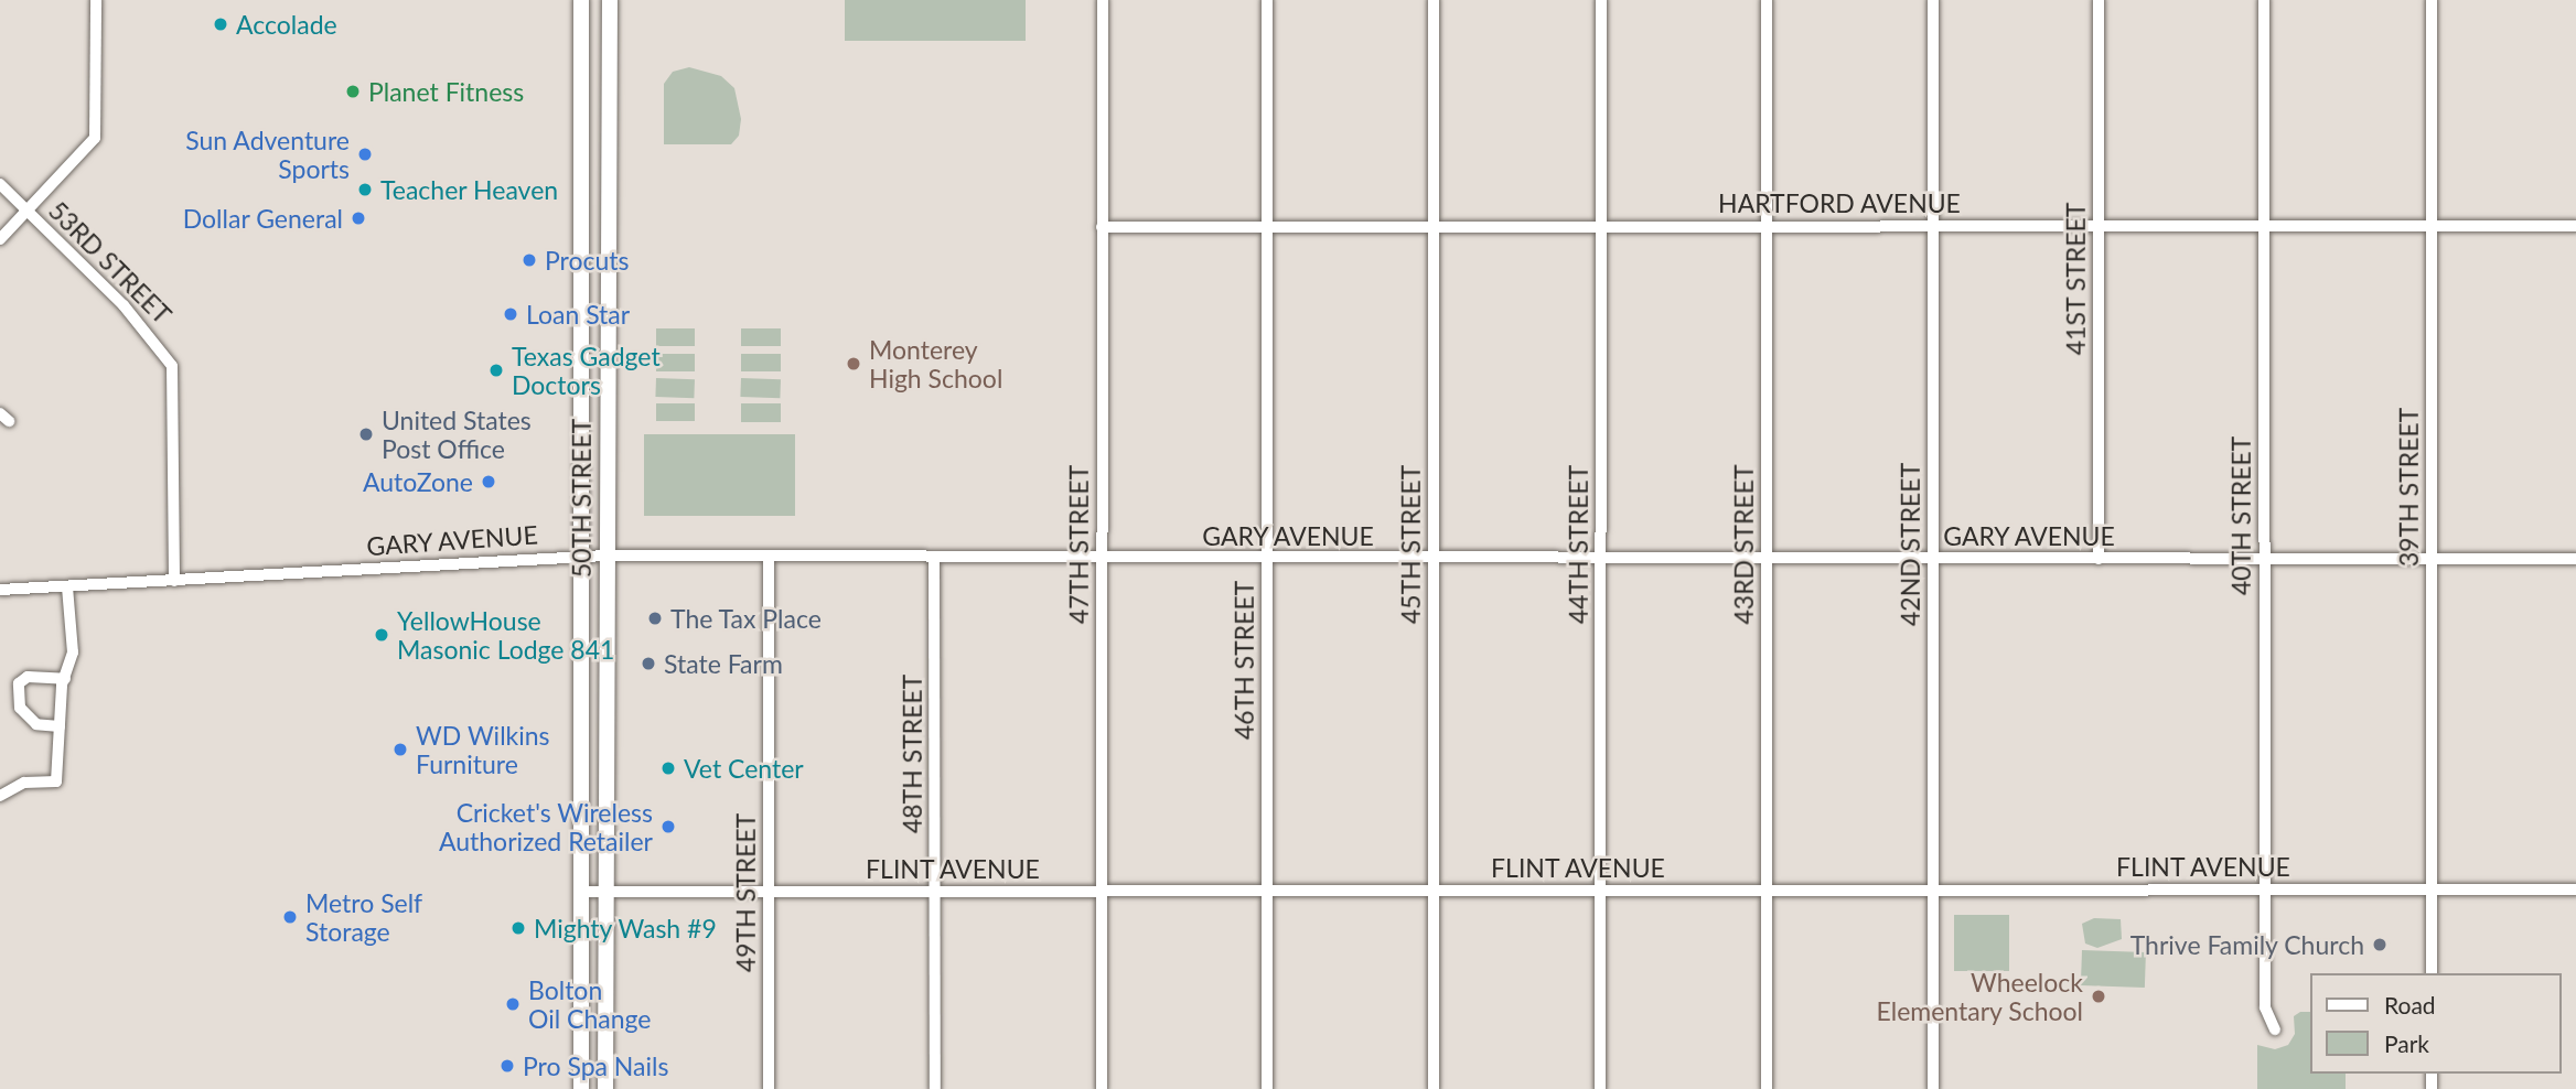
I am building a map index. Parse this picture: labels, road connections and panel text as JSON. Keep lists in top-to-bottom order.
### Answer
{
  "streets": {
    "main road": ["50TH STREET"],
    "street": [
      "HARTFORD AVENUE",
      "53RD STREET",
      "41ST STREET",
      "39TH STREET",
      "40TH STREET",
      "GARY AVENUE",
      "47TH STREET",
      "45TH STREET",
      "44TH STREET",
      "43RD STREET",
      "42ND STREET",
      "46TH STREET",
      "48TH STREET",
      "FLINT AVENUE",
      "49TH STREET"
    ]
  },
  "crossings": [
    ["HARTFORD AVENUE", "41ST STREET"],
    ["HARTFORD AVENUE", "39TH STREET"],
    ["HARTFORD AVENUE", "40TH STREET"],
    ["HARTFORD AVENUE", "47TH STREET"],
    ["HARTFORD AVENUE", "45TH STREET"],
    ["HARTFORD AVENUE", "44TH STREET"],
    ["HARTFORD AVENUE", "43RD STREET"],
    ["HARTFORD AVENUE", "42ND STREET"],
    ["HARTFORD AVENUE", "46TH STREET"],
    ["53RD STREET", "GARY AVENUE"],
    ["41ST STREET", "GARY AVENUE"],
    ["39TH STREET", "GARY AVENUE"],
    ["39TH STREET", "FLINT AVENUE"],
    ["50TH STREET", "GARY AVENUE"],
    ["50TH STREET", "FLINT AVENUE"],
    ["40TH STREET", "GARY AVENUE"],
    ["40TH STREET", "FLINT AVENUE"],
    ["GARY AVENUE", "47TH STREET"],
    ["GARY AVENUE", "45TH STREET"],
    ["GARY AVENUE", "44TH STREET"],
    ["GARY AVENUE", "43RD STREET"],
    ["GARY AVENUE", "42ND STREET"],
    ["GARY AVENUE", "46TH STREET"],
    ["GARY AVENUE", "48TH STREET"],
    ["GARY AVENUE", "49TH STREET"],
    ["47TH STREET", "FLINT AVENUE"],
    ["45TH STREET", "FLINT AVENUE"],
    ["44TH STREET", "FLINT AVENUE"],
    ["43RD STREET", "FLINT AVENUE"],
    ["42ND STREET", "FLINT AVENUE"],
    ["46TH STREET", "FLINT AVENUE"],
    ["48TH STREET", "FLINT AVENUE"],
    ["FLINT AVENUE", "49TH STREET"]
  ],
  "places": [
    "Accolade",
    "Planet Fitness",
    "Sun Adventure Sports",
    "Teacher Heaven",
    "Dollar General",
    "Procuts",
    "Loan Star",
    "Monterey High School",
    "Texas Gadget Doctors",
    "United States Post Office",
    "AutoZone",
    "The Tax Place",
    "YellowHouse Masonic Lodge 841",
    "State Farm",
    "WD Wilkins Furniture",
    "Vet Center",
    "Cricket's Wireless Authorized Retailer",
    "Metro Self Storage",
    "Mighty Wash #9",
    "Thrive Family Church",
    "Wheelock Elementary School",
    "Bolton Oil Change",
    "Pro Spa Nails"
  ],
  "legend": ["Road", "Park"]
}
